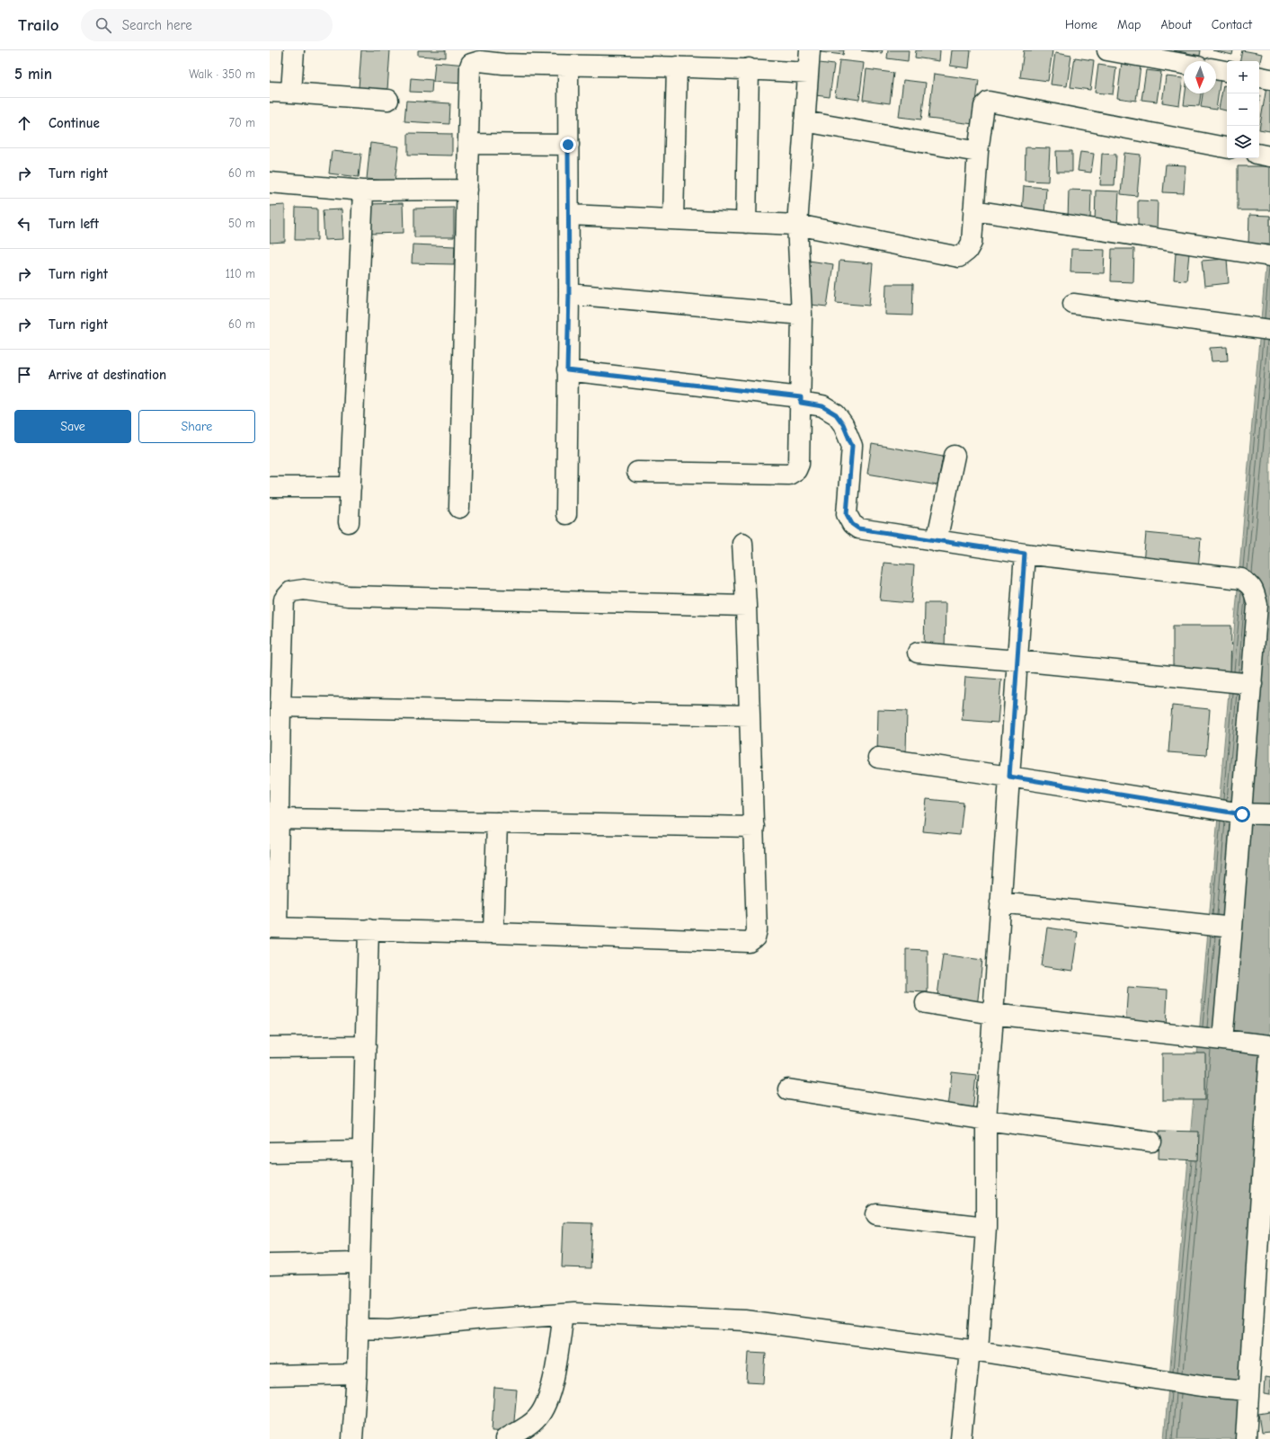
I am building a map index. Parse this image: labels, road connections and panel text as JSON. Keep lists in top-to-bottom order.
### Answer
{
  "north": "bottom",
  "page": {
    "header": "Trailo",
    "search": "Search here",
    "nav": [
      "Home",
      "Map",
      "About",
      "Contact"
    ],
    "heading": ["5 min", "Walk · 350 m"],
    "map_buttons": ["+", "−"],
    "list": [
      ["Continue", "70 m"],
      ["Turn right", "60 m"],
      ["Turn left", "50 m"],
      ["Turn right", "110 m"],
      ["Turn right", "60 m"],
      "Arrive at destination"
    ],
    "buttons": ["Save", "Share"]
  }
}
